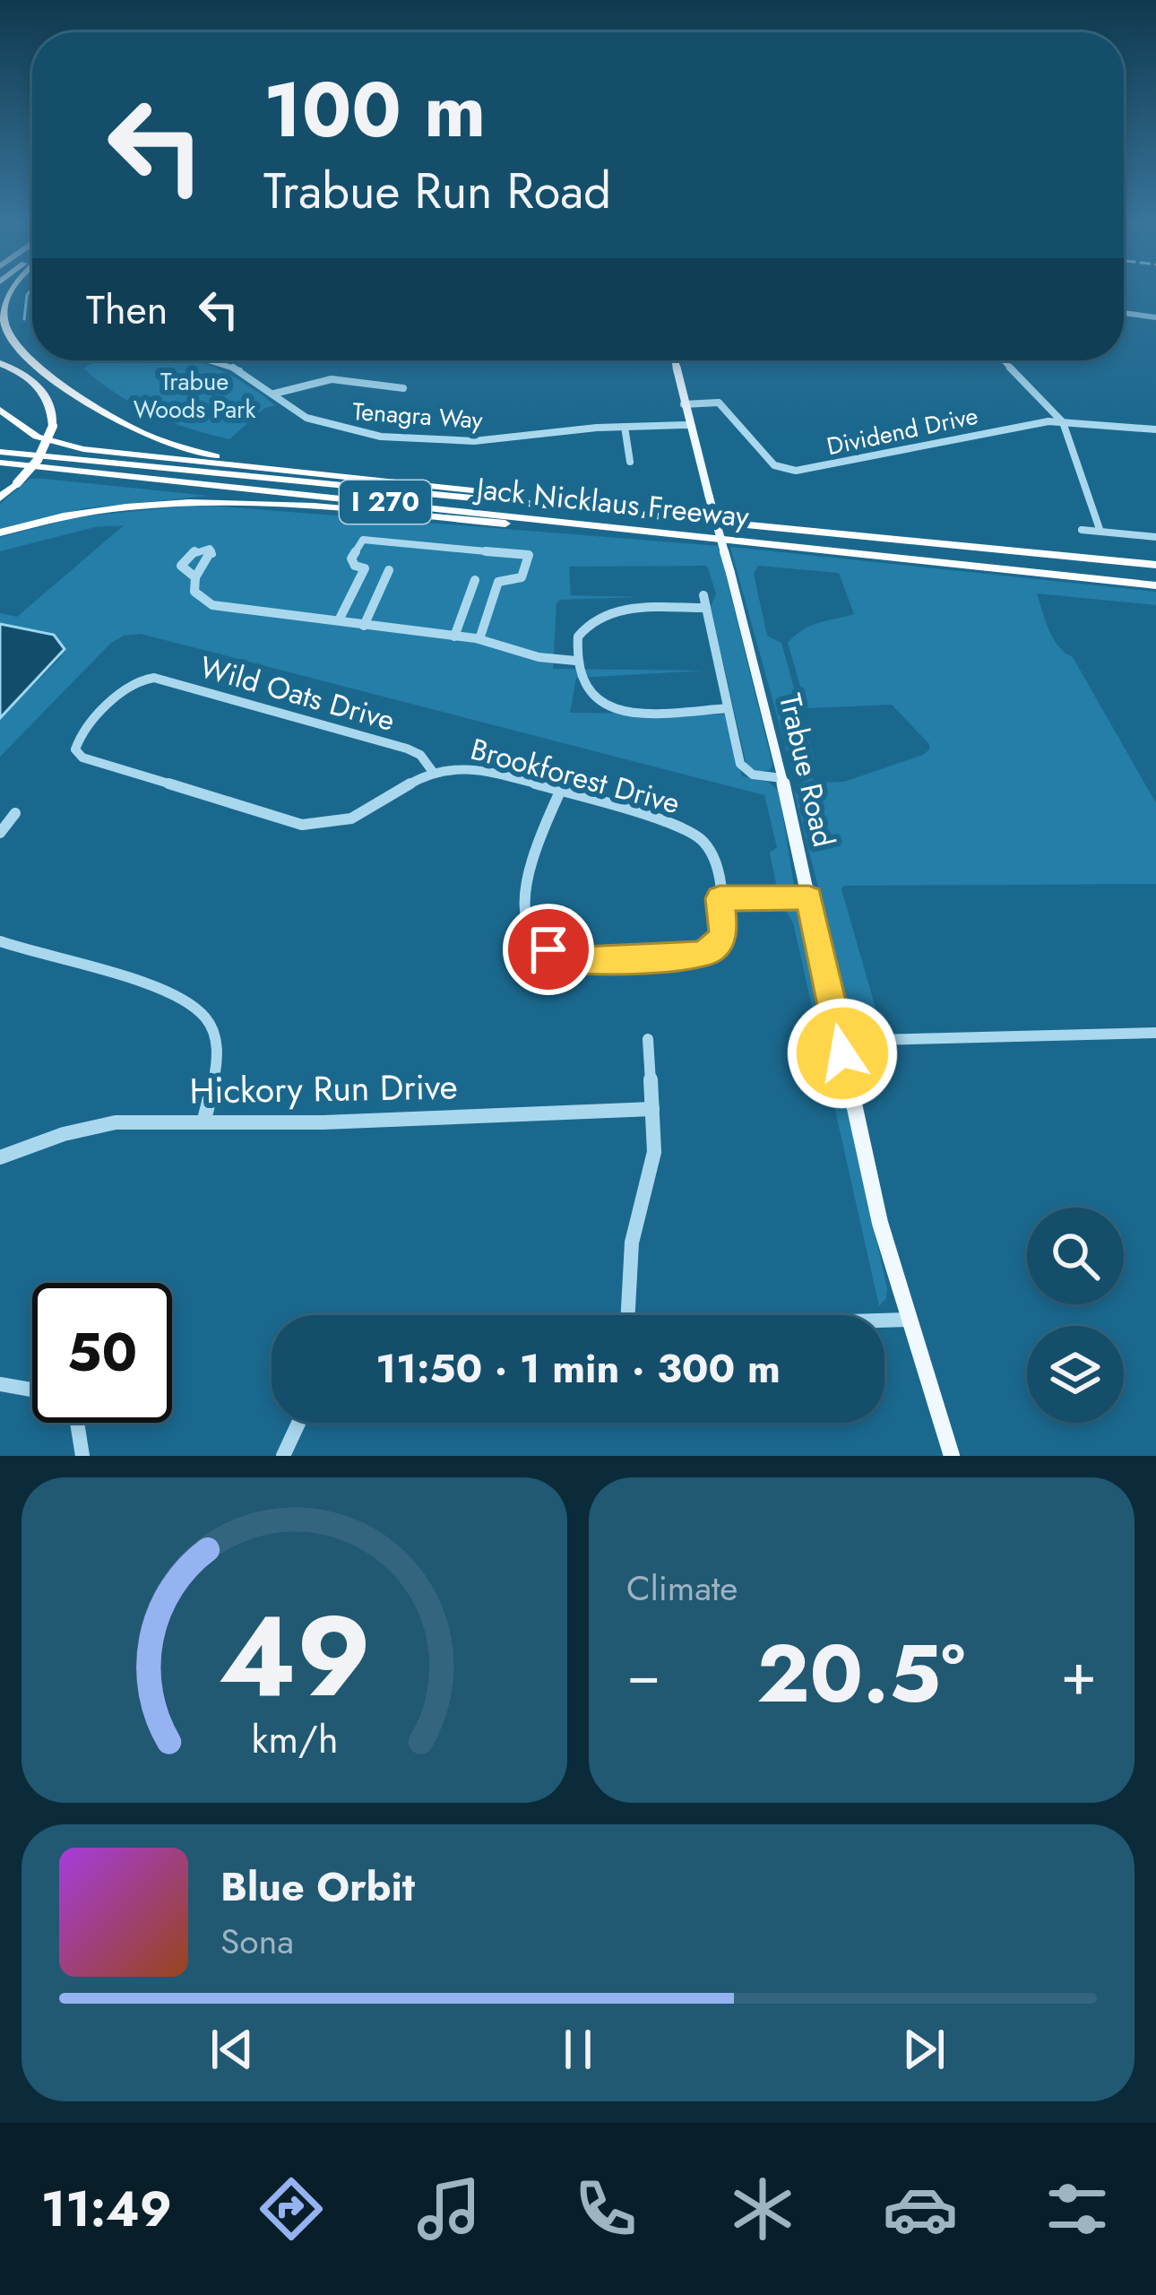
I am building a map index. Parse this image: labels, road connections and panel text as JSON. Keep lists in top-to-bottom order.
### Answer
{
  "streets": {
    "highway": ["I 270", "Jack Nicklaus Freeway"],
    "main road": ["Trabue Road"],
    "street": [
      "Tenagra Way",
      "Dividend Drive",
      "Wild Oats Drive",
      "Brookforest Drive",
      "Hickory Run Drive"
    ]
  },
  "crossings": [
    ["Tenagra Way", "Trabue Road"],
    ["Dividend Drive", "Trabue Road"],
    ["Wild Oats Drive", "Brookforest Drive"]
  ],
  "parks": ["Trabue Woods Park"],
  "page": {
    "turn": ["100 m", "Trabue Run Road"],
    "then": "Then",
    "limit": "50",
    "trip": "11:50 · 1 min · 300 m",
    "tile": "Climate",
    "heat": ["−", "20.5°", "+"],
    "song": ["Blue Orbit", "Sona"],
    "tabs": "11:49",
    "gauge": ["49", "km/h"]
  }
}
